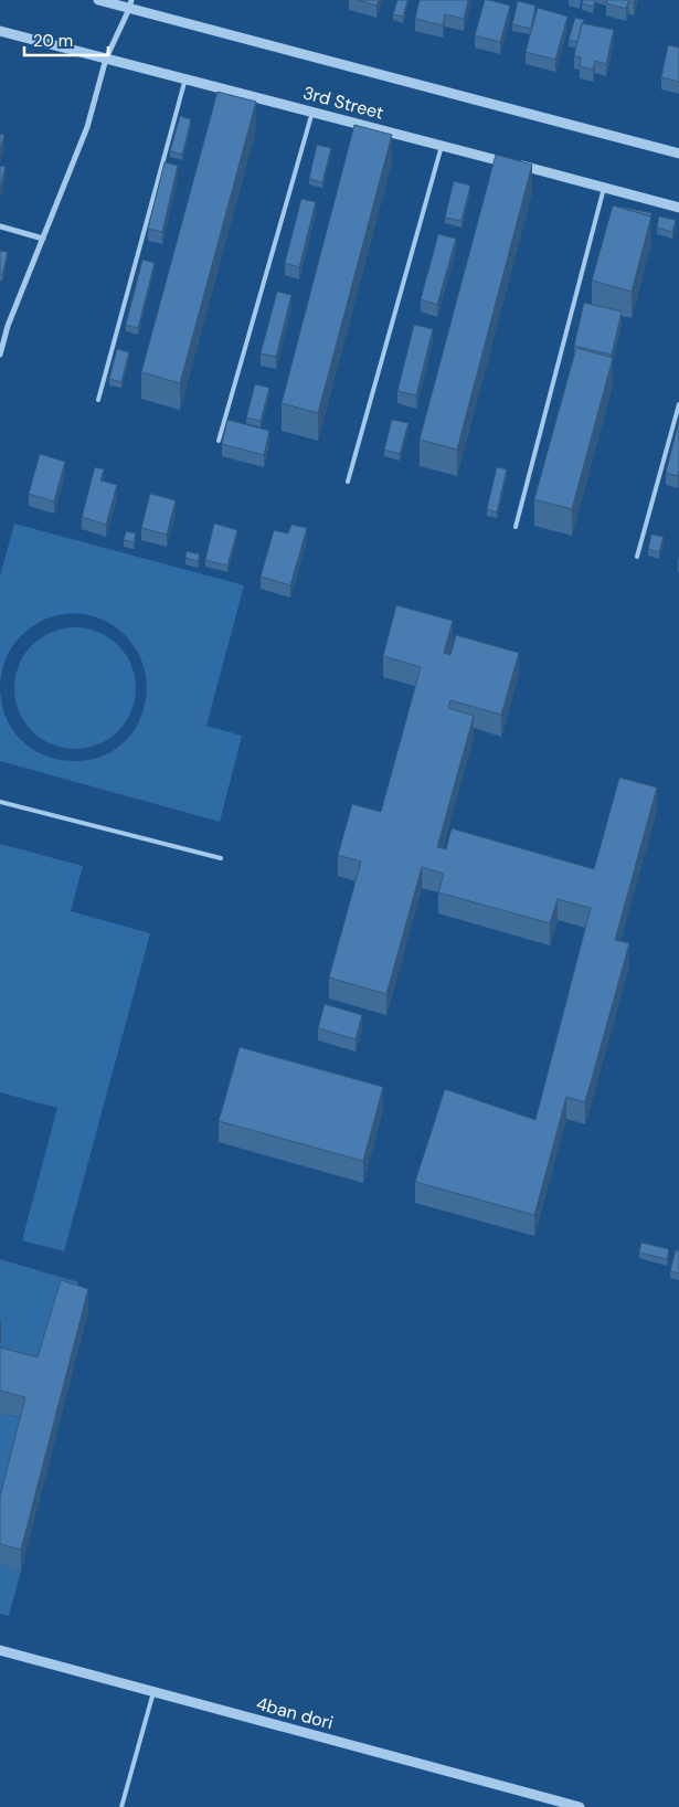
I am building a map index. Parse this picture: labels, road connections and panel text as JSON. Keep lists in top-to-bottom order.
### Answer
{
  "streets": {
    "street": ["3rd Street", "4ban dori"]
  },
  "scale_bar": "20 m"
}
